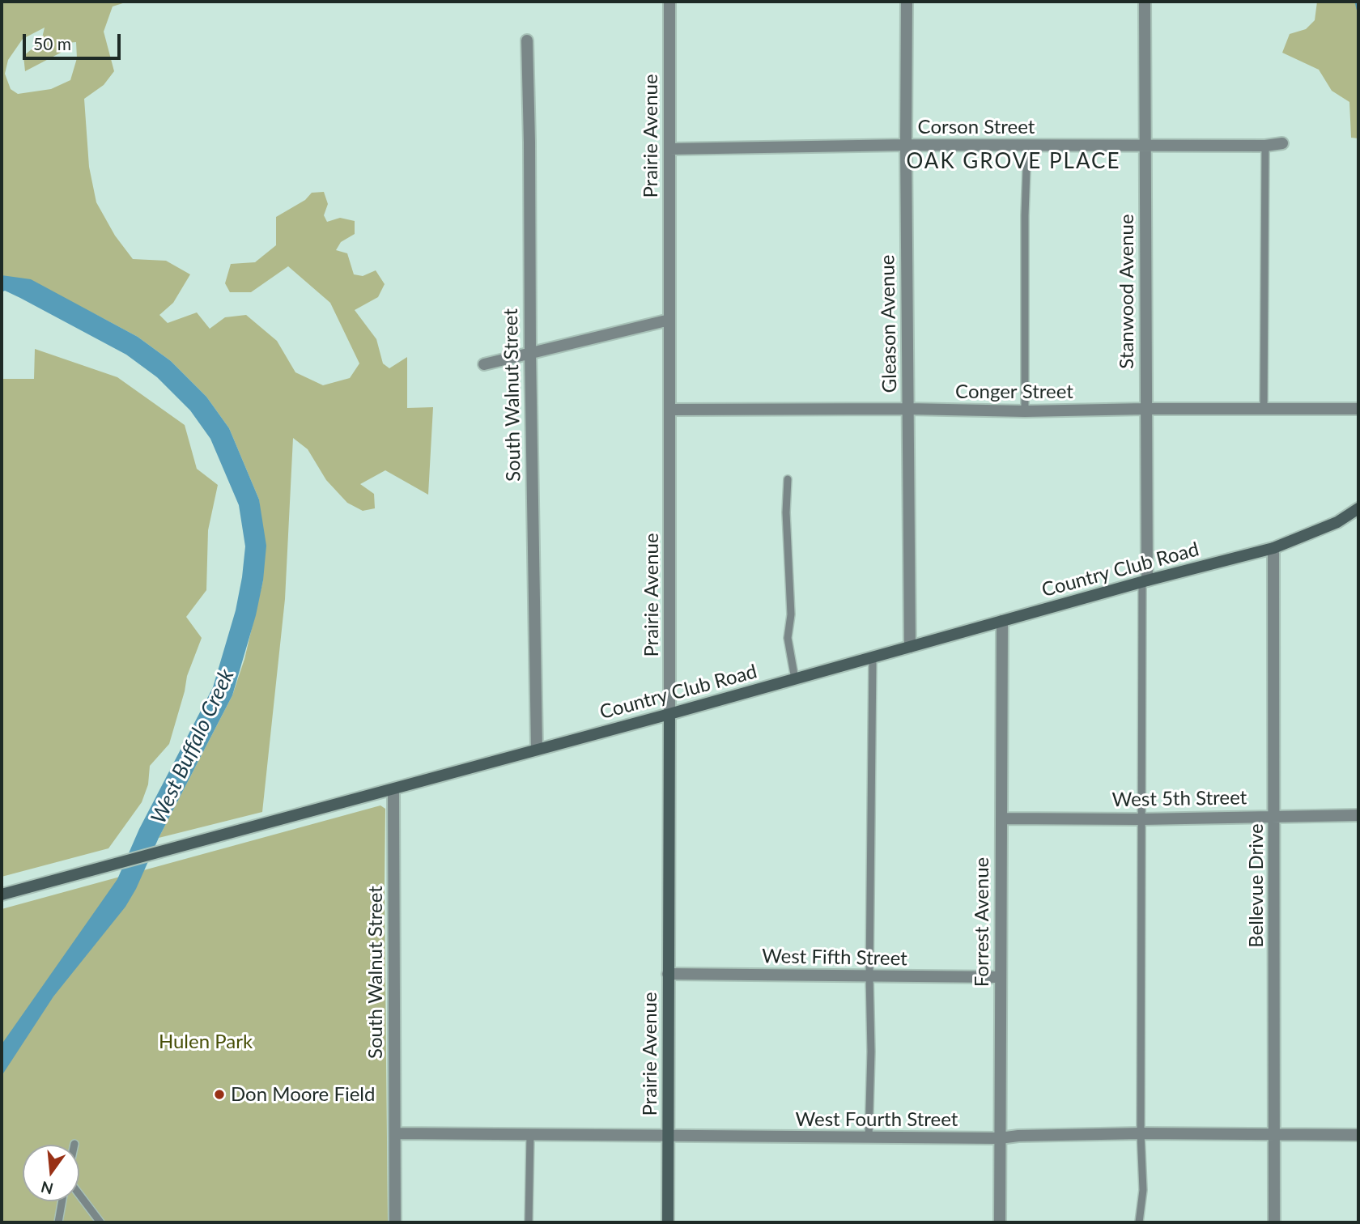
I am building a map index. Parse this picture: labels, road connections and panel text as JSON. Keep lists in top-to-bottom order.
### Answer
{
  "streets": {
    "main road": ["Prairie Avenue", "Country Club Road"],
    "street": [
      "Corson Street",
      "Stanwood Avenue",
      "Gleason Avenue",
      "Conger Street",
      "South Walnut Street",
      "West 5th Street",
      "Bellevue Drive",
      "Forrest Avenue",
      "West Fifth Street",
      "West Fourth Street"
    ]
  },
  "crossings": [
    ["Corson Street", "Prairie Avenue"],
    ["Corson Street", "Stanwood Avenue"],
    ["Corson Street", "Gleason Avenue"],
    ["Prairie Avenue", "Conger Street"],
    ["Prairie Avenue", "Country Club Road"],
    ["Prairie Avenue", "West Fifth Street"],
    ["Prairie Avenue", "West Fourth Street"],
    ["Stanwood Avenue", "Conger Street"],
    ["Stanwood Avenue", "Country Club Road"],
    ["Gleason Avenue", "Conger Street"],
    ["Gleason Avenue", "Country Club Road"],
    ["South Walnut Street", "Country Club Road"],
    ["South Walnut Street", "West Fourth Street"],
    ["Country Club Road", "Bellevue Drive"],
    ["Country Club Road", "Forrest Avenue"],
    ["West 5th Street", "Bellevue Drive"],
    ["West 5th Street", "Forrest Avenue"],
    ["Bellevue Drive", "West Fourth Street"],
    ["Forrest Avenue", "West Fifth Street"],
    ["Forrest Avenue", "West Fourth Street"]
  ],
  "districts": ["OAK GROVE PLACE"],
  "water": ["West Buffalo Creek"],
  "parks": ["Hulen Park"],
  "places": ["Don Moore Field"],
  "scale_bar": "50 m",
  "north": "bottom"
}
